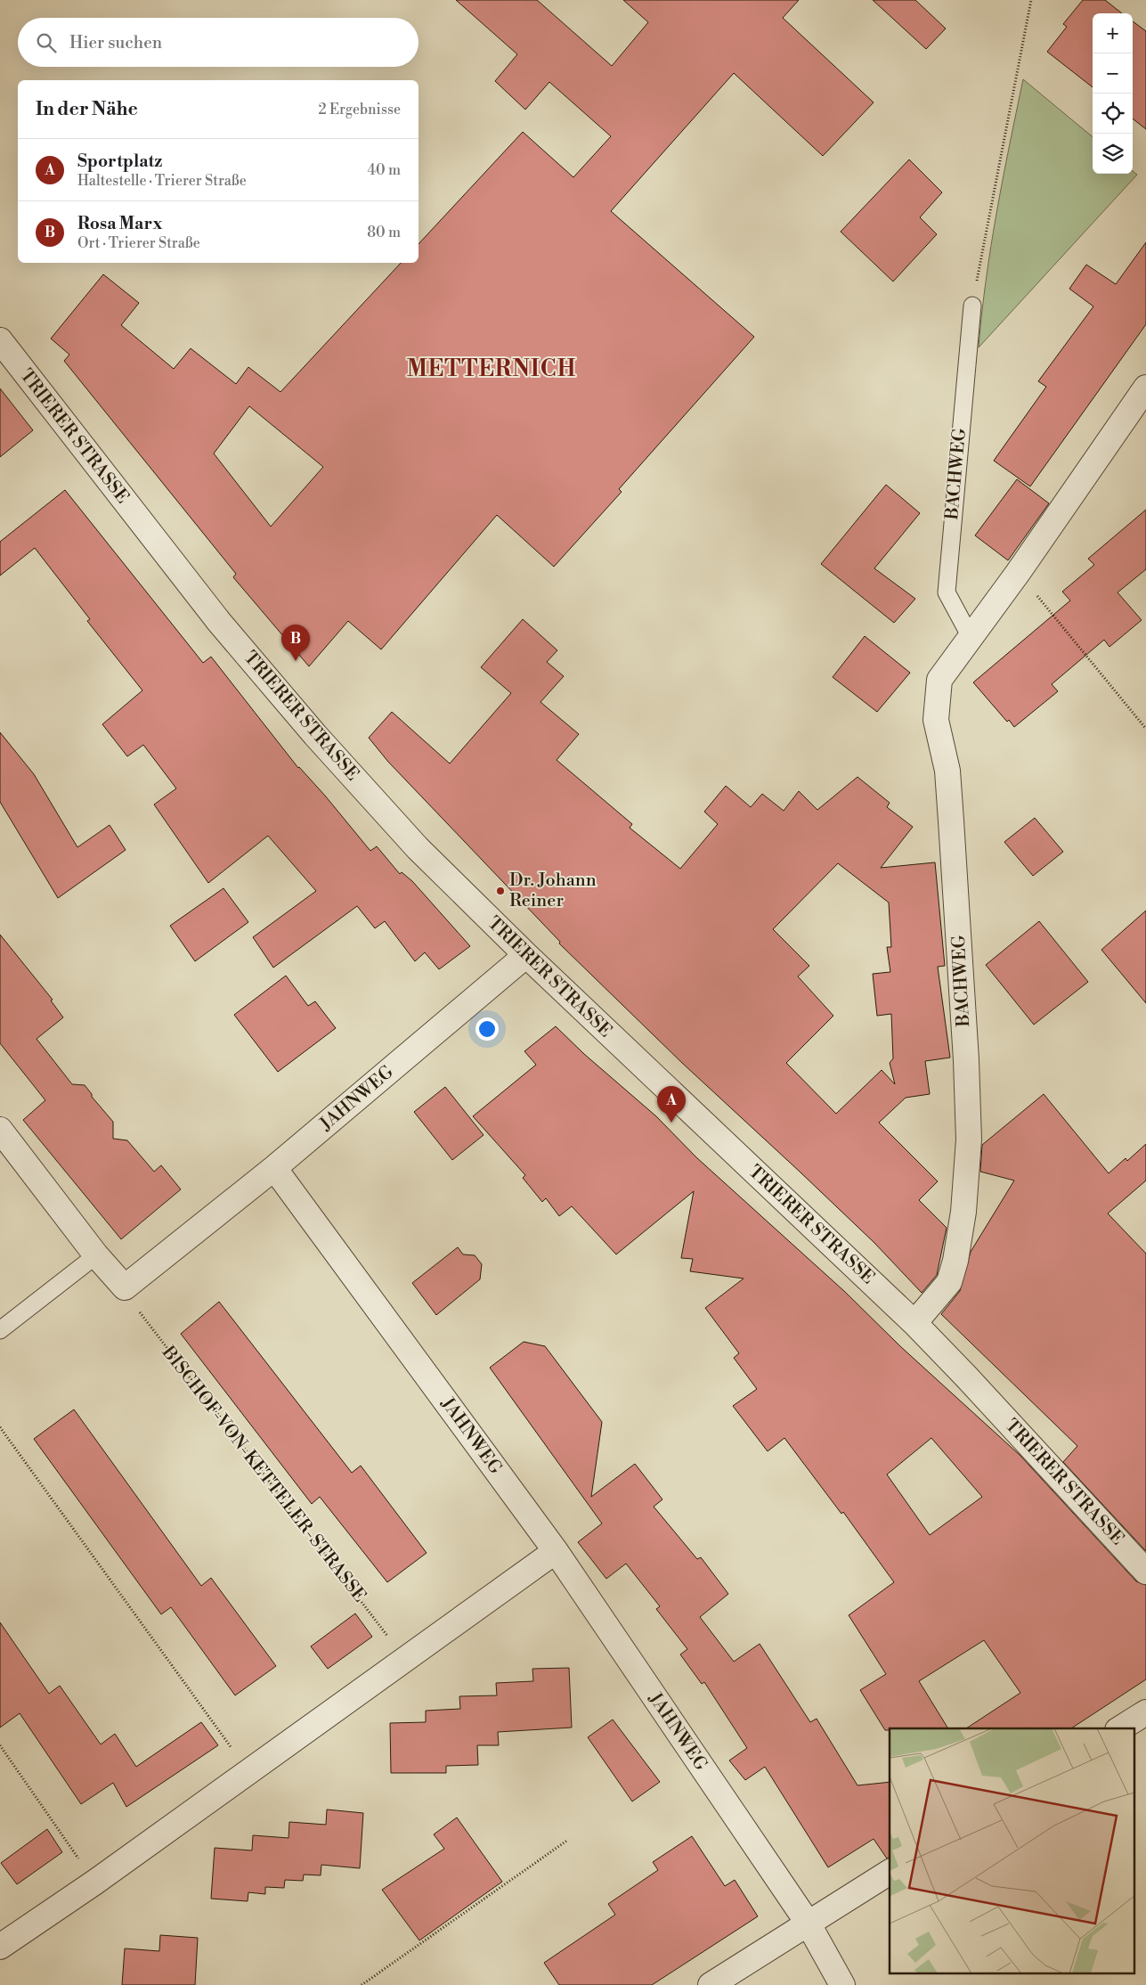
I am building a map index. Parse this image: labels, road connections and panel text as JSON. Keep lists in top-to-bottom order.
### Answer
{
  "streets": {
    "street": ["TRIERER STRASSE", "BACHWEG", "JAHNWEG"],
    "path": ["BISCHOF-VON-KETTELER-STRASSE"]
  },
  "crossings": [
    ["TRIERER STRASSE", "BACHWEG"],
    ["TRIERER STRASSE", "JAHNWEG"]
  ],
  "districts": ["METTERNICH"],
  "places": ["Dr. Johann Reiner"],
  "page": {
    "map_buttons": ["+", "−"],
    "search": "Hier suchen",
    "heading": ["In der Nähe", "2 Ergebnisse"],
    "list": [
      {
        "mark": "A",
        "name": "Sportplatz",
        "note": "Haltestelle · Trierer Straße",
        "value": "40 m"
      },
      {
        "mark": "B",
        "name": "Rosa Marx",
        "note": "Ort · Trierer Straße",
        "value": "80 m"
      }
    ],
    "pins": ["B", "A"]
  }
}
